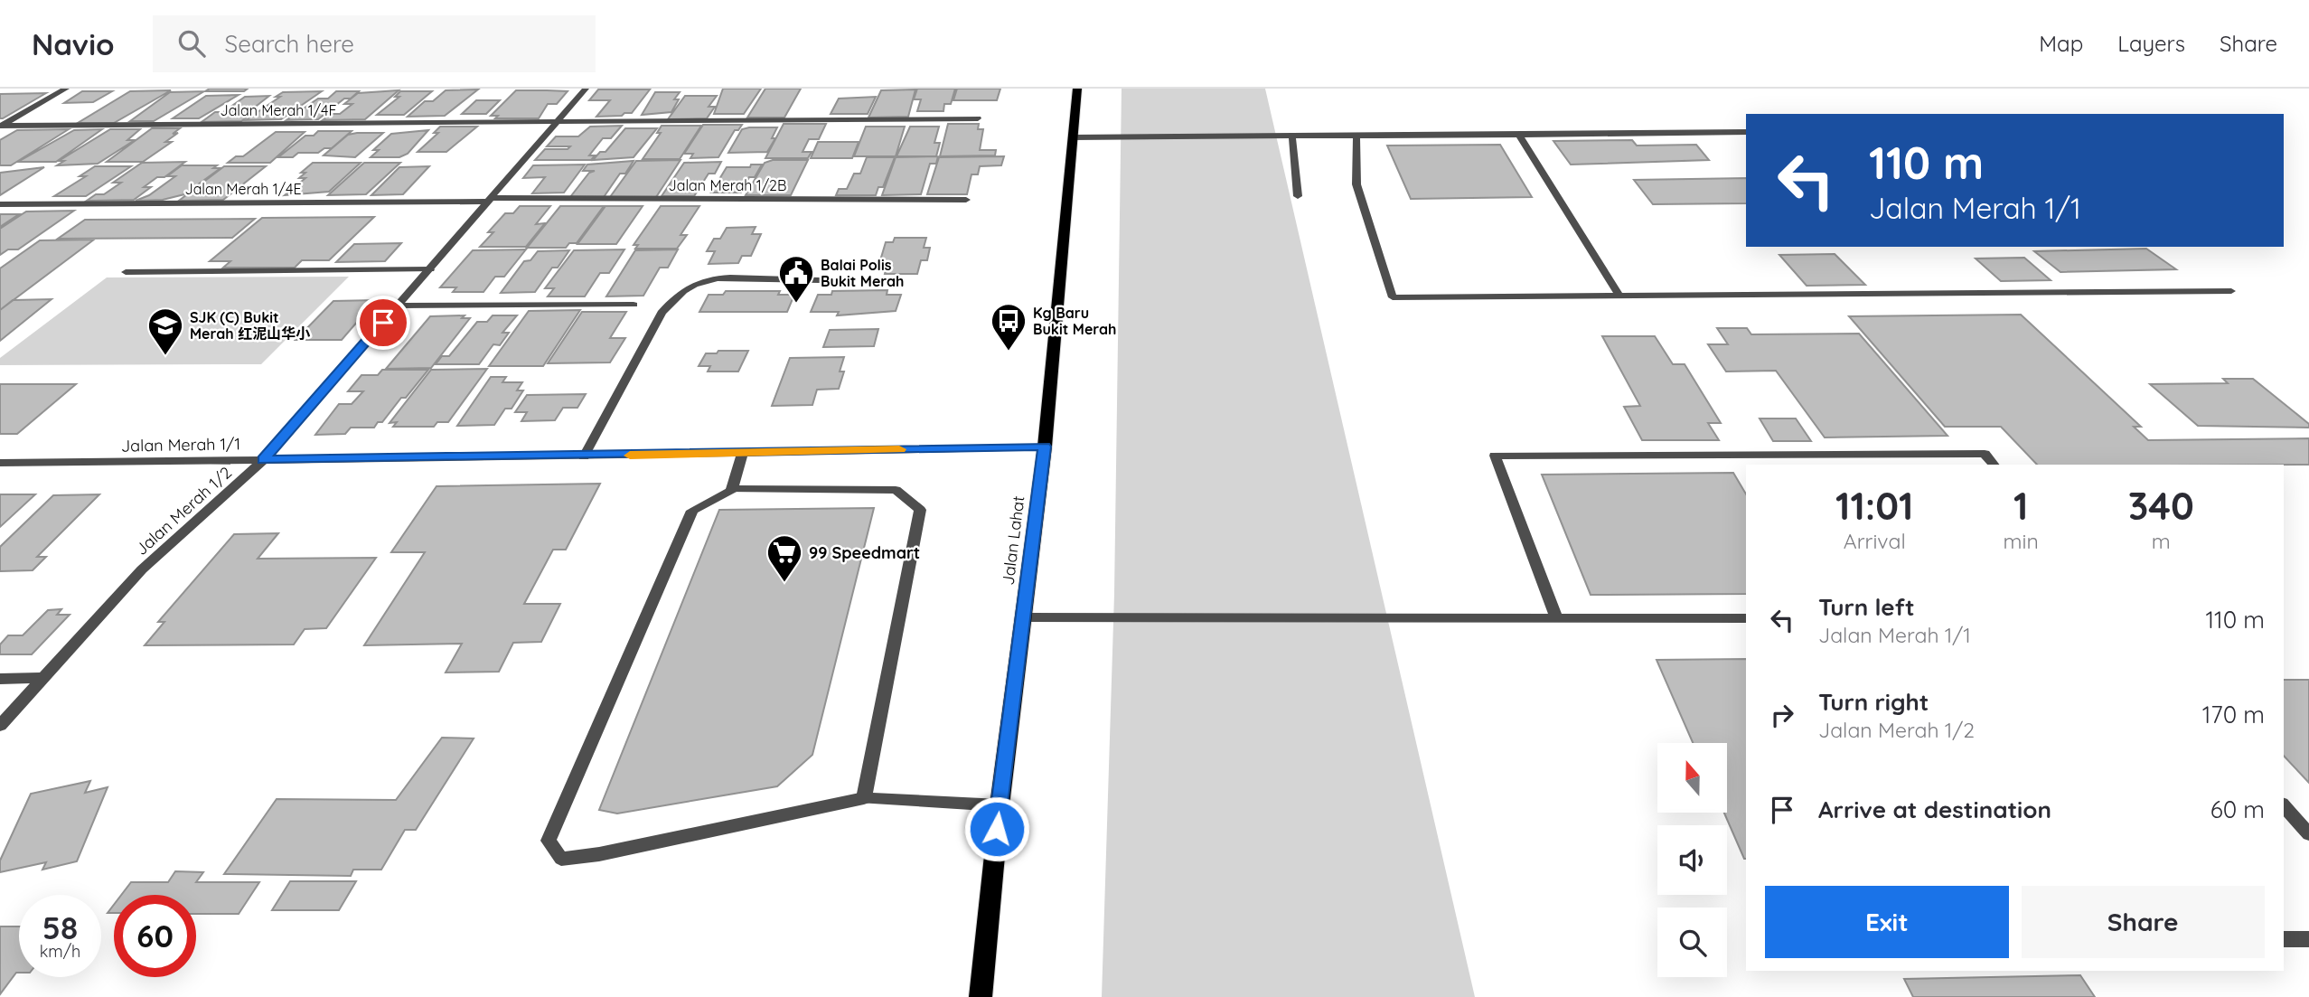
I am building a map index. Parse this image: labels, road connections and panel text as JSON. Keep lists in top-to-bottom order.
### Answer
{
  "streets": {
    "main road": ["Jalan Lahat"],
    "street": [
      "Jalan Merah 1/4F",
      "Jalan Merah 1/2B",
      "Jalan Merah 1/4E",
      "Jalan Merah 1/1",
      "Jalan Merah 1/2"
    ]
  },
  "crossings": [
    ["Jalan Merah 1/4F", "Jalan Merah 1/2"],
    ["Jalan Merah 1/2B", "Jalan Merah 1/4E"],
    ["Jalan Merah 1/2B", "Jalan Merah 1/2"],
    ["Jalan Merah 1/4E", "Jalan Merah 1/2"],
    ["Jalan Merah 1/1", "Jalan Merah 1/2"],
    ["Jalan Merah 1/1", "Jalan Lahat"]
  ],
  "places": {
    "public building": ["Balai Polis Bukit Merah"],
    "bus stop": ["Kg Baru Bukit Merah"],
    "school or university": ["SJK (C) Bukit Merah 红泥山华小"],
    "supermarket": ["99 Speedmart"]
  },
  "north": "top",
  "page": {
    "header": "Navio",
    "search": "Search here",
    "nav": ["Map", "Layers", "Share"],
    "turn": ["110 m", "Jalan Merah 1/1"],
    "eta": [
      "11:01",
      "Arrival",
      "1",
      "min",
      "340",
      "m"
    ],
    "list": [
      {
        "name": "Turn left",
        "note": "Jalan Merah 1/1",
        "value": "110 m"
      },
      {
        "name": "Turn right",
        "note": "Jalan Merah 1/2",
        "value": "170 m"
      },
      {
        "name": "Arrive at destination",
        "value": "60 m"
      }
    ],
    "buttons": ["Exit", "Share"],
    "speed": "58 km/h",
    "limit": "60"
  }
}
